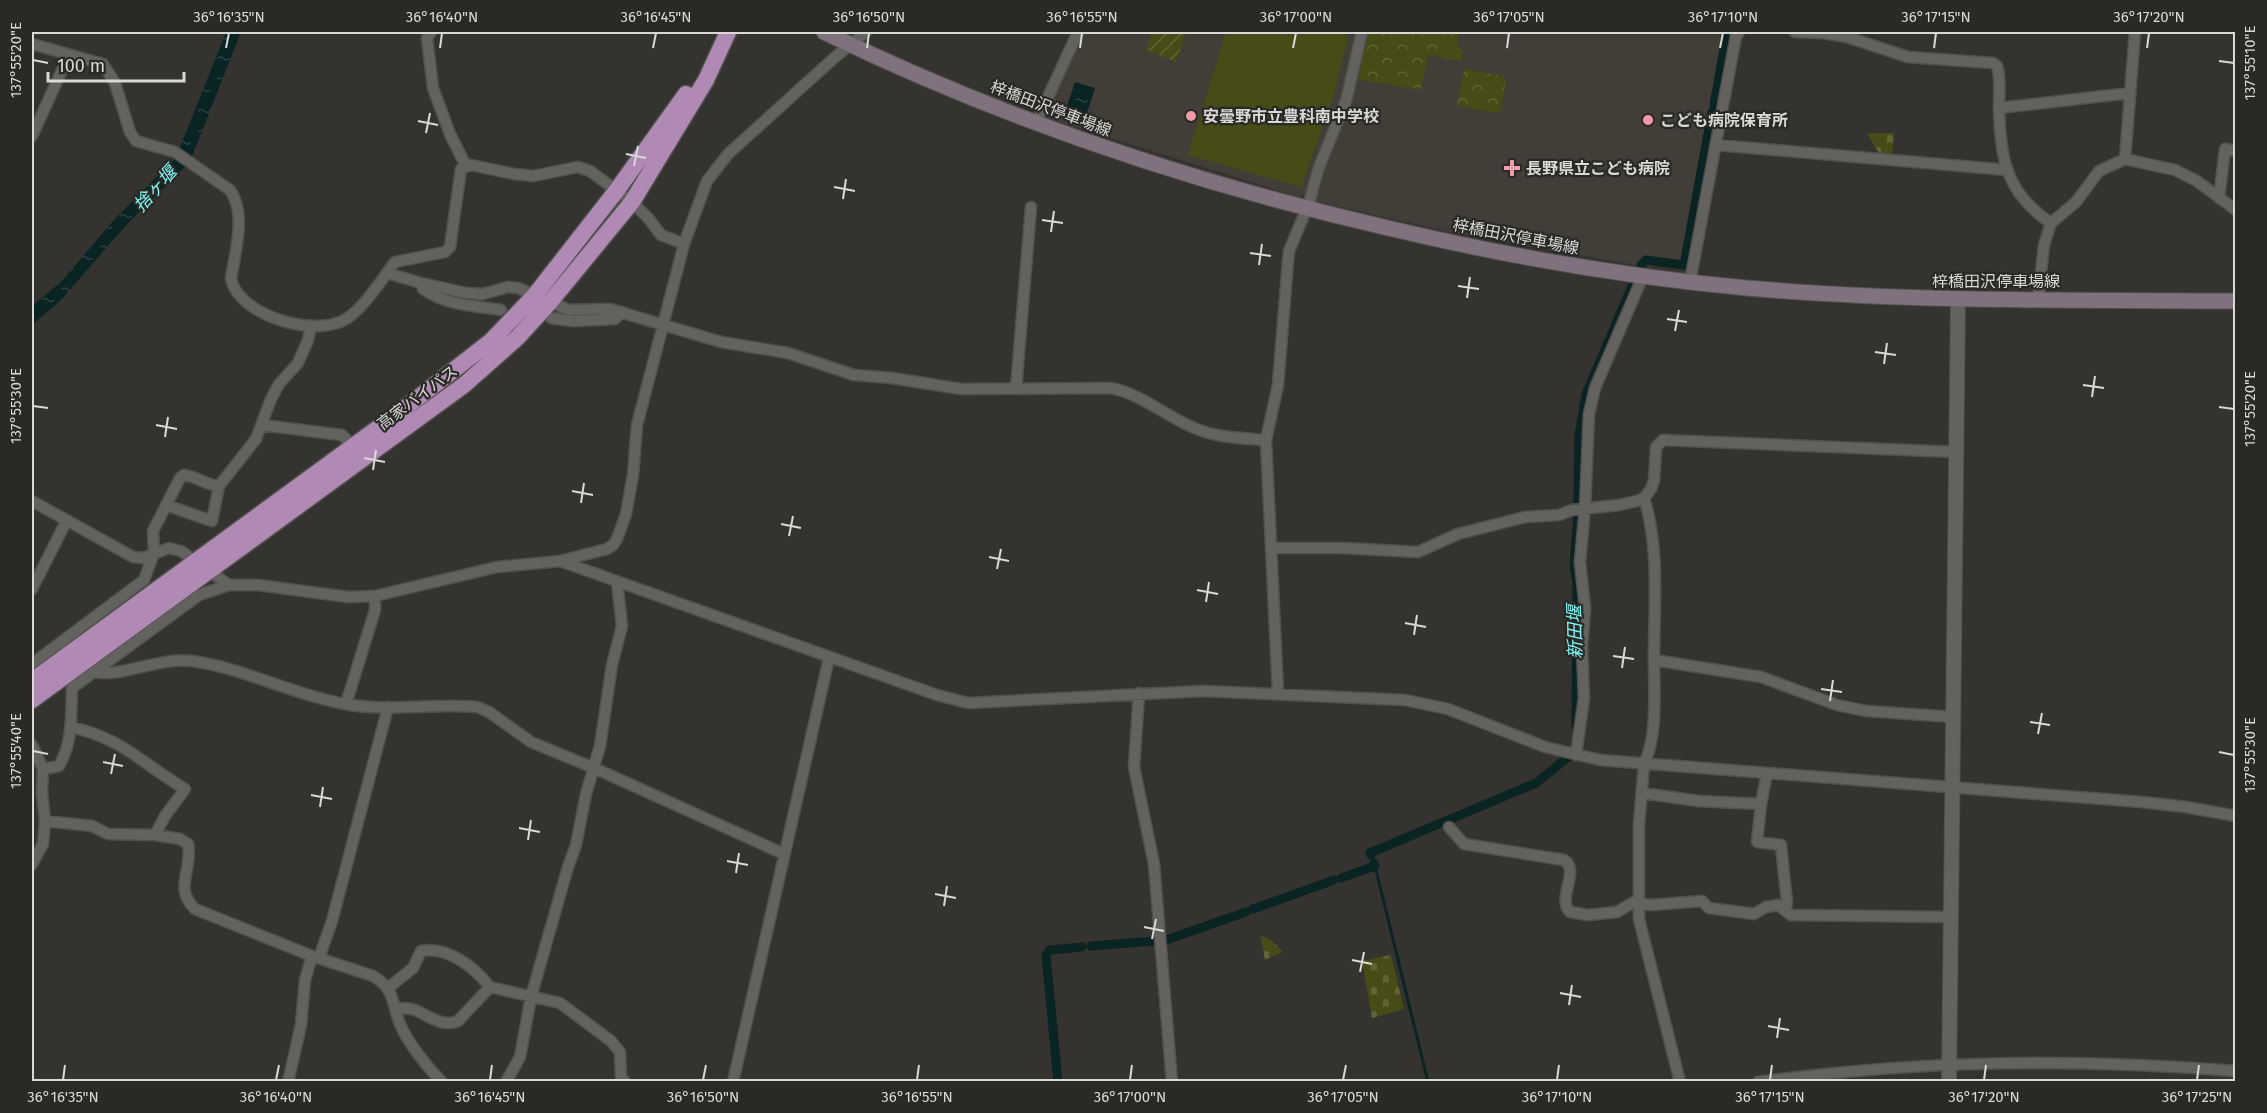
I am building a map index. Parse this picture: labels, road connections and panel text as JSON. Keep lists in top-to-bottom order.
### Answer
{
  "streets": {
    "highway": ["高家バイパス"],
    "main road": ["梓橋田沢停車場線"]
  },
  "water": ["捨ヶ堰", "新田堰"],
  "places": {
    "other": ["安曇野市立豊科南中学校", "こども病院保育所"],
    "health": ["長野県立こども病院"]
  },
  "scale_bar": "100 m",
  "coordinates": [
    "36°16'35\"N",
    "36°16'40\"N",
    "36°16'45\"N",
    "36°16'50\"N",
    "36°16'55\"N",
    "36°17'00\"N",
    "36°17'05\"N",
    "36°17'10\"N",
    "36°17'15\"N",
    "36°17'20\"N",
    "137°55'20\"E",
    "137°55'10\"E",
    "137°55'30\"E",
    "137°55'40\"E",
    "36°17'25\"N"
  ]
}
